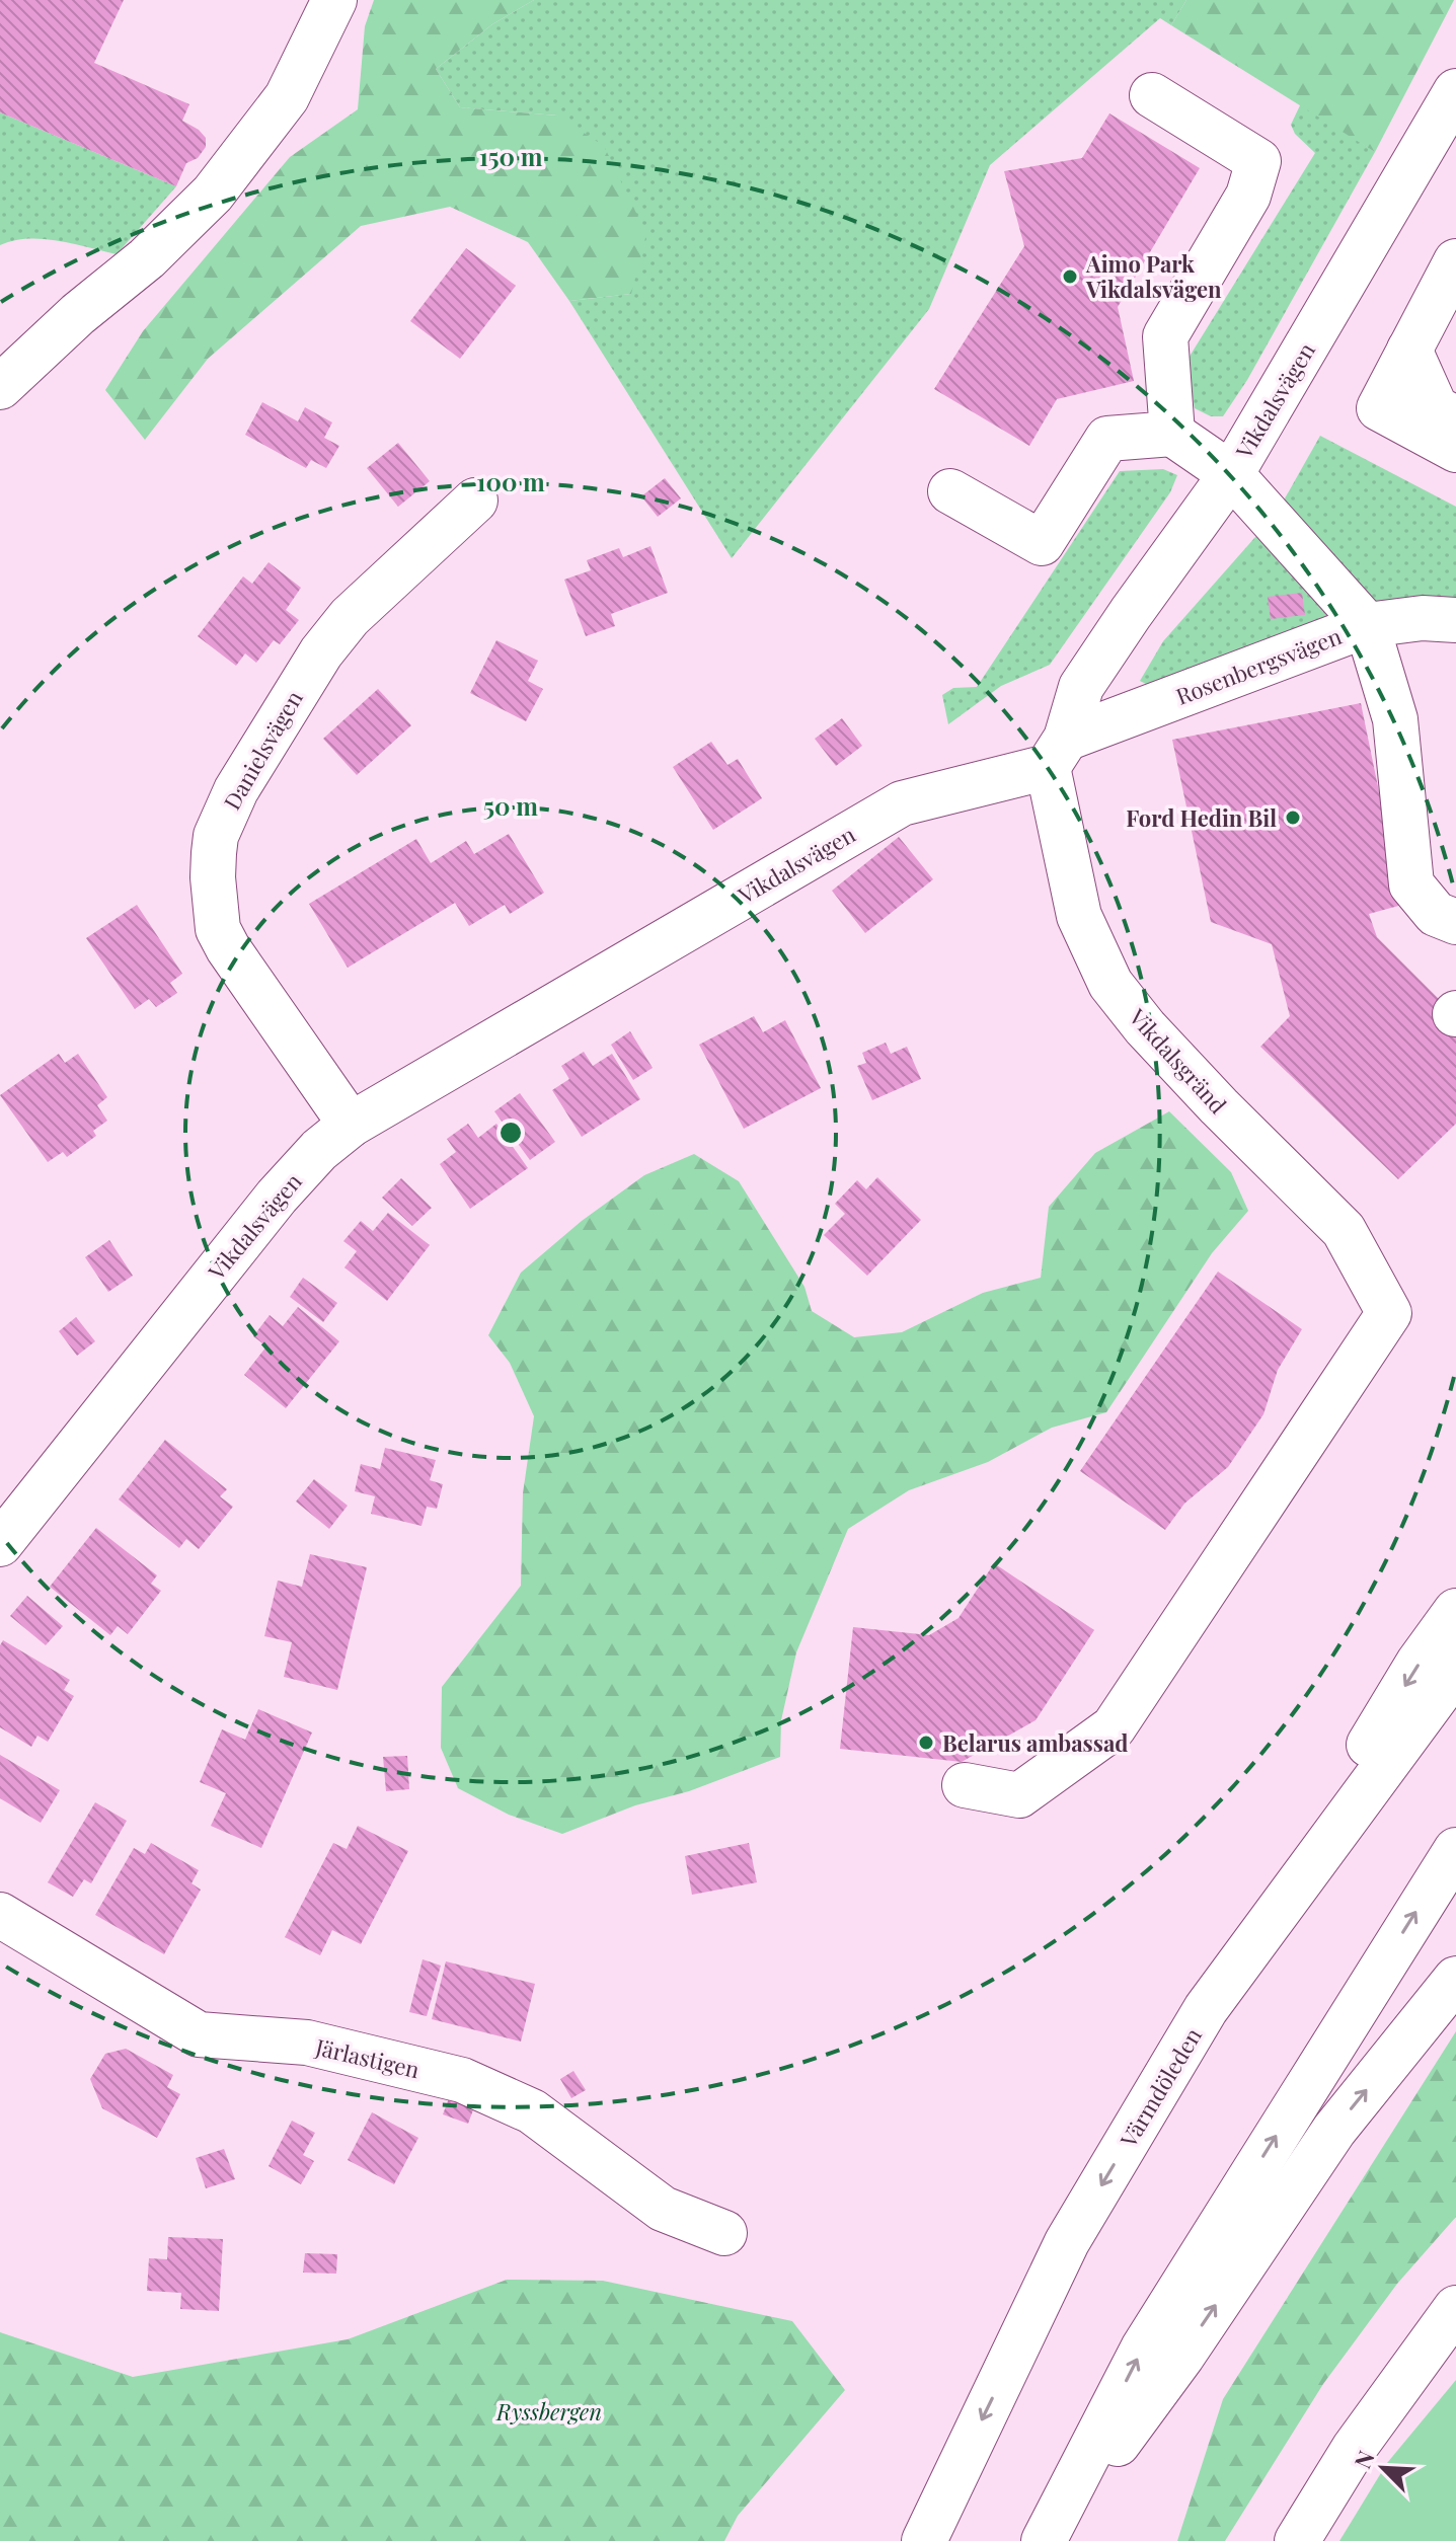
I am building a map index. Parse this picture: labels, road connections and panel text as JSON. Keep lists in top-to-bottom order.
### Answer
{
  "streets": {
    "main road": [
      "Vikdalsvägen",
      "Rosenbergsvägen",
      "Danielsvägen",
      "Vikdalsgränd",
      "Järlastigen",
      "Värmdöleden"
    ]
  },
  "crossings": [
    ["Vikdalsvägen", "Rosenbergsvägen"],
    ["Vikdalsvägen", "Danielsvägen"],
    ["Vikdalsvägen", "Vikdalsgränd"],
    ["Rosenbergsvägen", "Vikdalsgränd"]
  ],
  "parks": ["Ryssbergen"],
  "places": ["Aimo Park Vikdalsvägen", "Ford Hedin Bil", "Belarus ambassad"],
  "north": "top left",
  "rings": ["150 m", "100 m", "50 m"]
}
